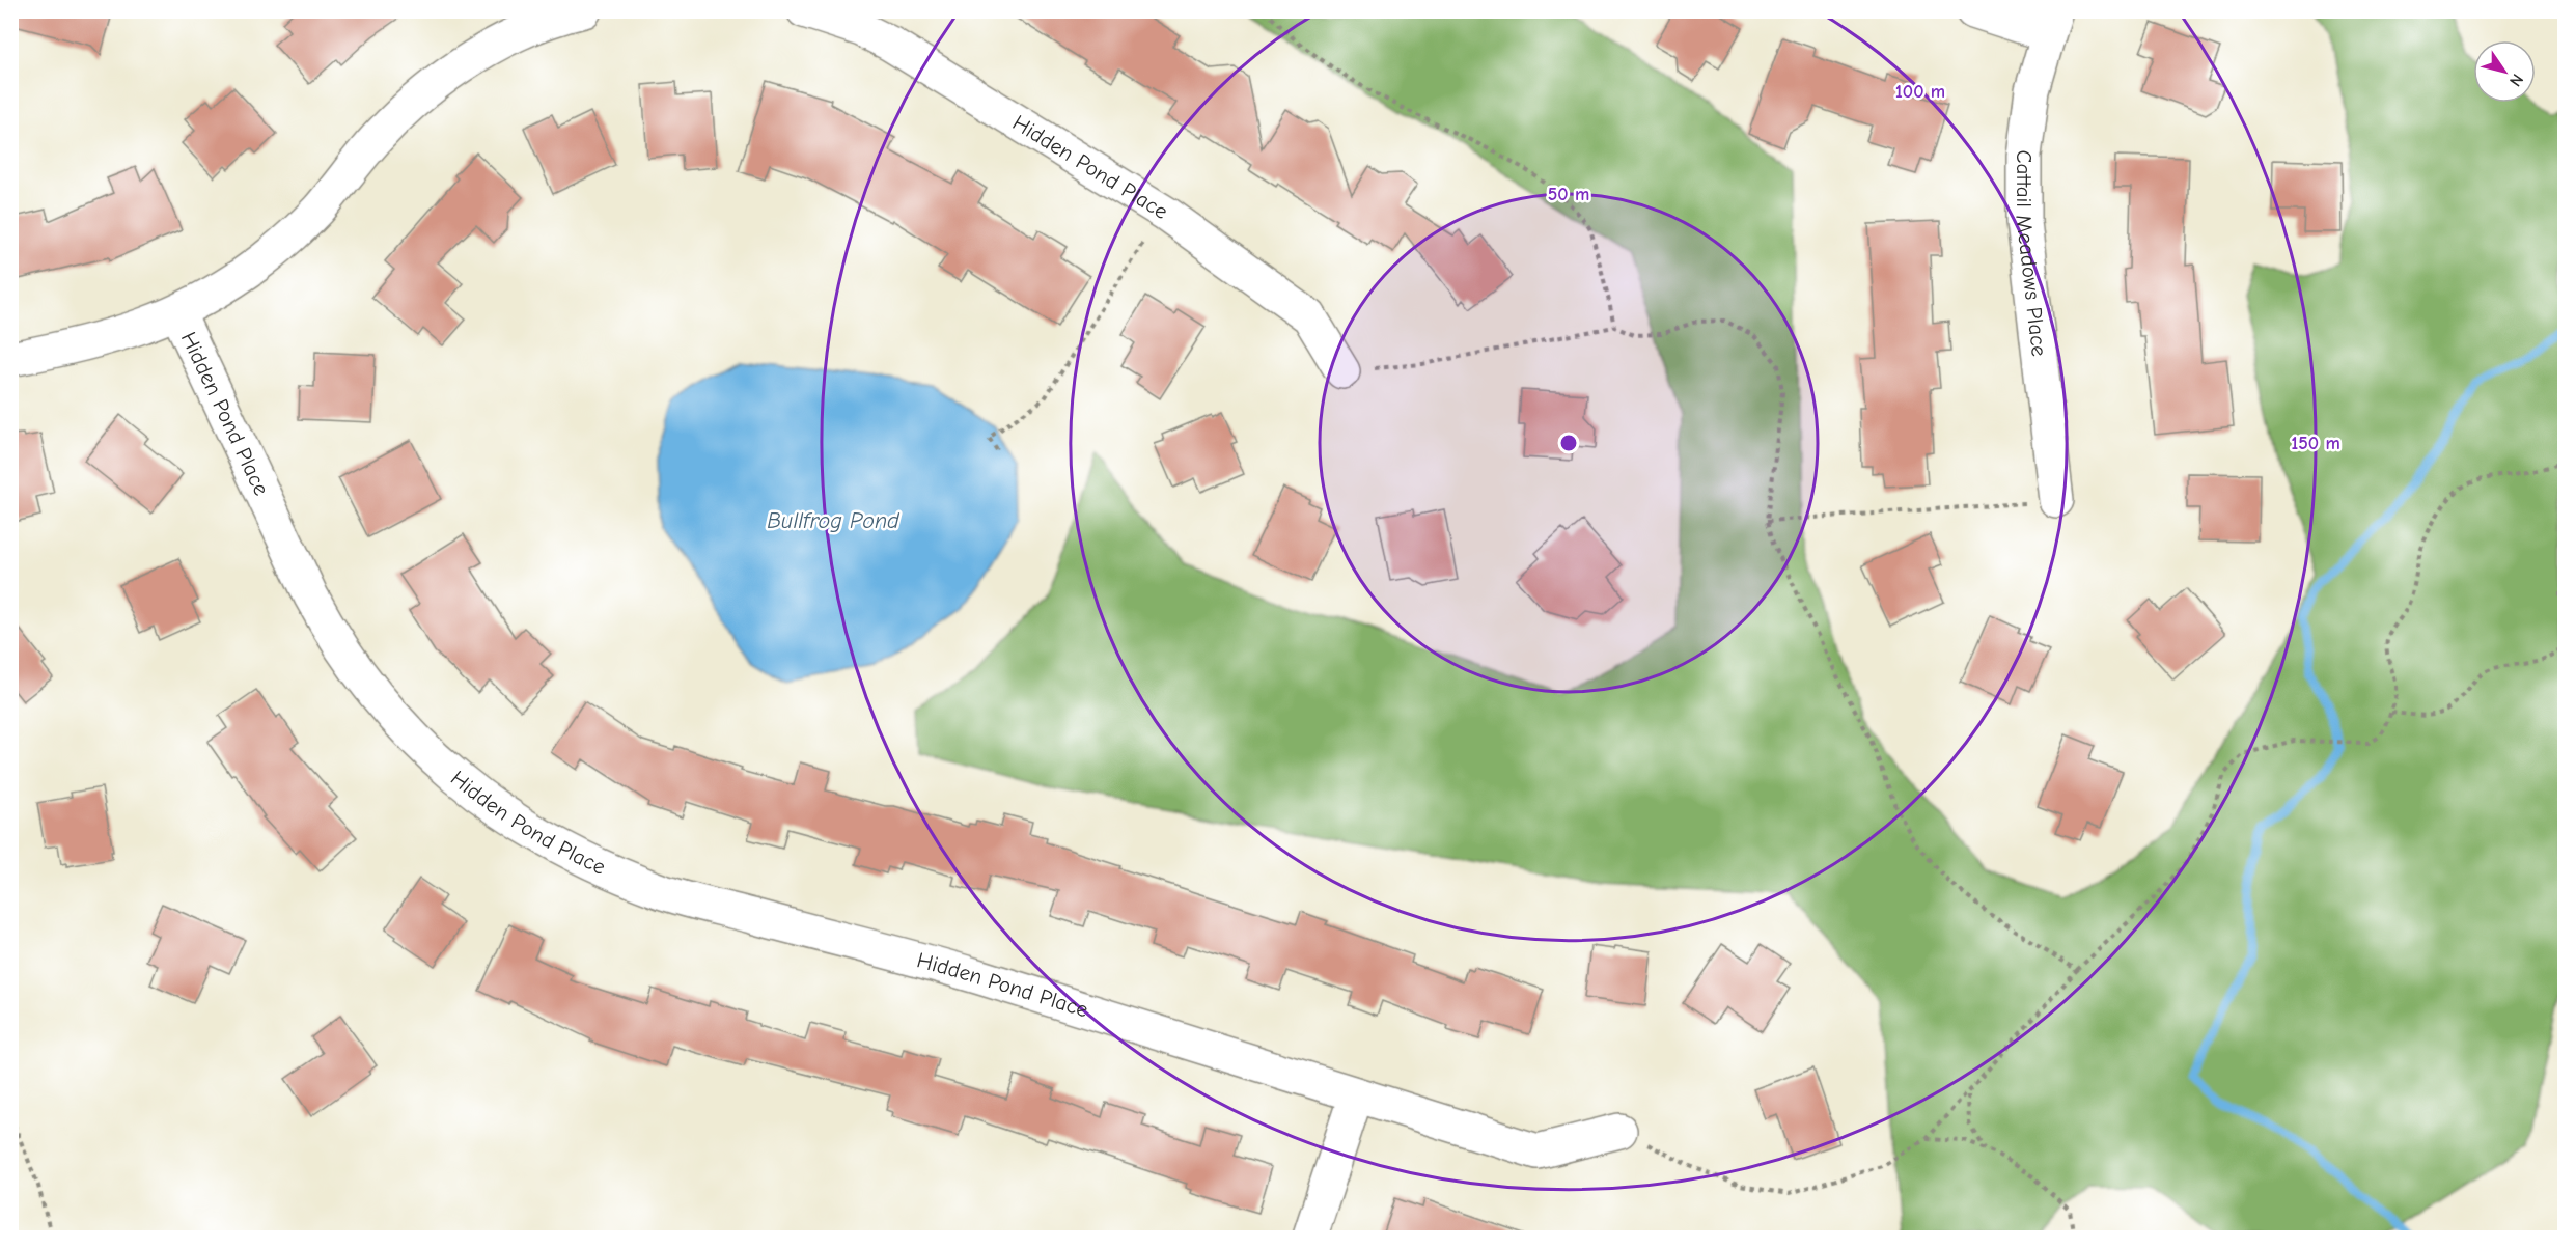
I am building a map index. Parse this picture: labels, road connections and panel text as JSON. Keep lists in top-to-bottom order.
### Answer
{
  "streets": {
    "street": ["Hidden Pond Place", "Cattail Meadows Place"]
  },
  "water": ["Bullfrog Pond"],
  "north": "bottom right",
  "rings": ["100 m", "50 m", "150 m"]
}
